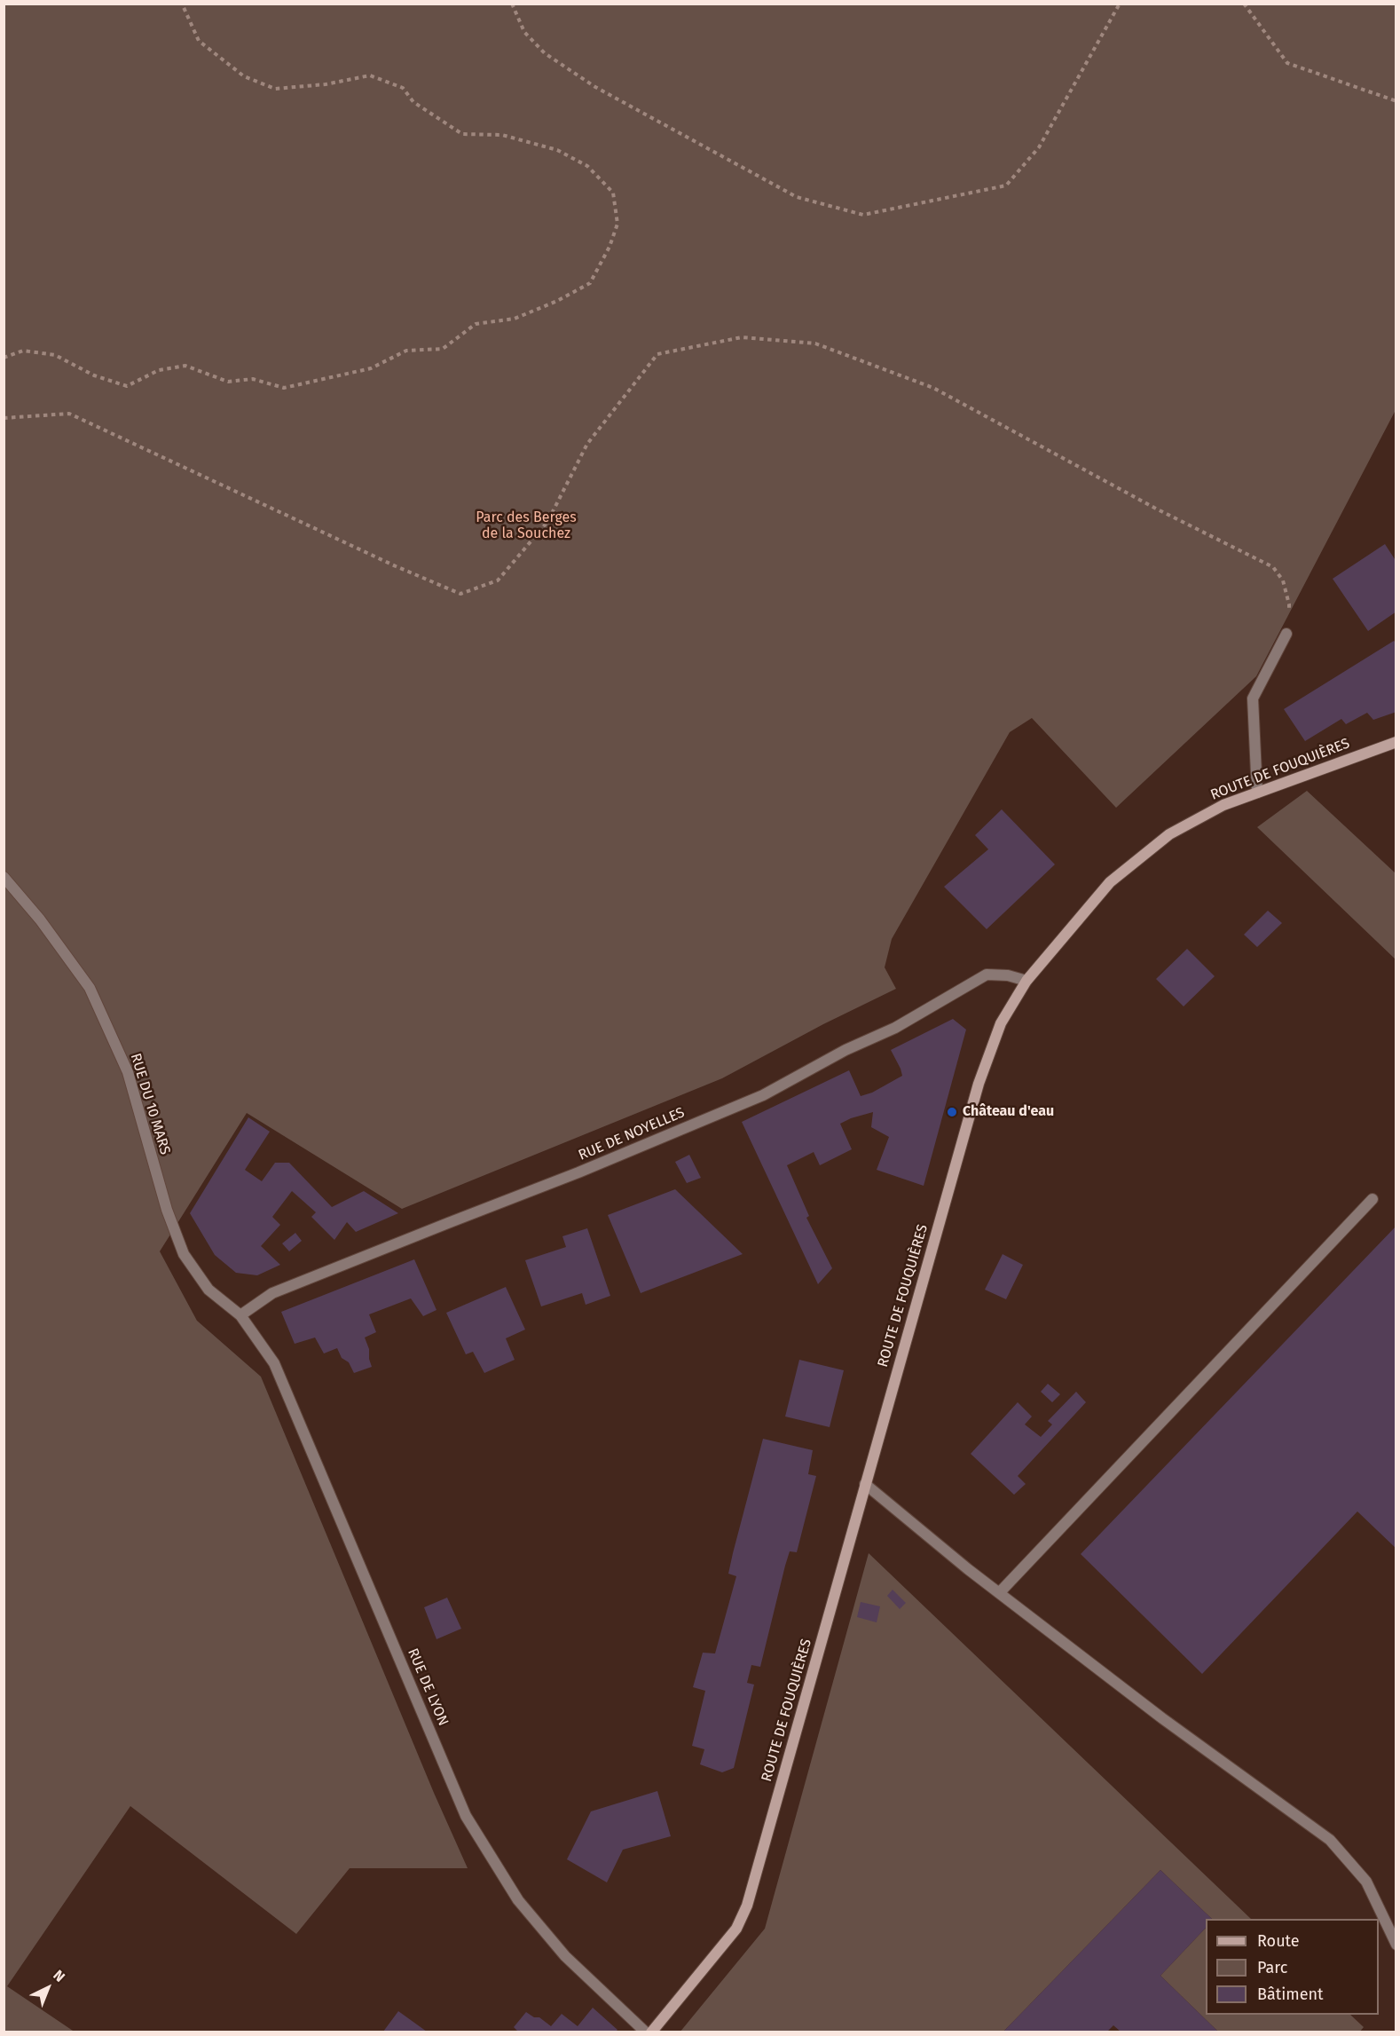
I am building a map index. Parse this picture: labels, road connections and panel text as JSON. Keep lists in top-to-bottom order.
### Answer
{
  "streets": {
    "street": [
      "ROUTE DE FOUQUIÈRES",
      "RUE DU 10 MARS",
      "RUE DE NOYELLES",
      "RUE DE LYON"
    ]
  },
  "crossings": [
    ["ROUTE DE FOUQUIÈRES", "RUE DE NOYELLES"],
    ["RUE DU 10 MARS", "RUE DE NOYELLES"],
    ["RUE DU 10 MARS", "RUE DE LYON"],
    ["RUE DE NOYELLES", "RUE DE LYON"]
  ],
  "parks": ["Parc des Berges de la Souchez"],
  "places": ["Château d'eau"],
  "legend": ["Route", "Parc", "Bâtiment"],
  "north": "top right"
}
